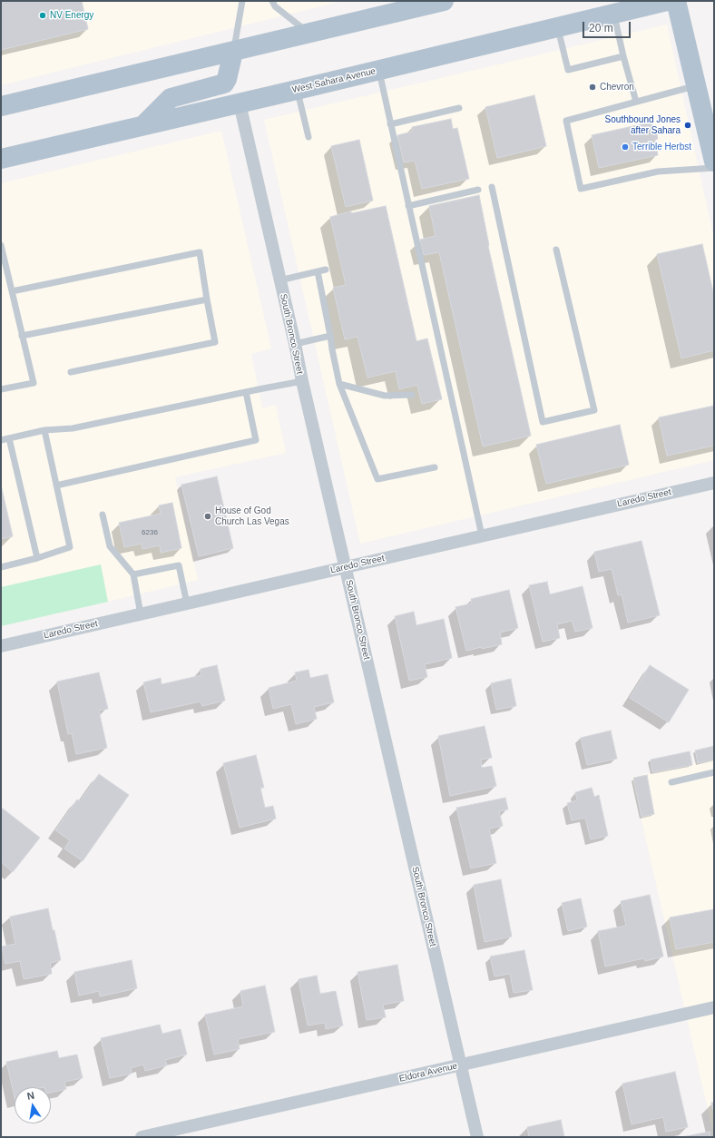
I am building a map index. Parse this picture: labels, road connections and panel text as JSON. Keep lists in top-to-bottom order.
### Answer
{
  "streets": {
    "main road": ["West Sahara Avenue"],
    "street": ["South Bronco Street", "Laredo Street", "Eldora Avenue"]
  },
  "crossings": [
    ["West Sahara Avenue", "South Bronco Street"],
    ["South Bronco Street", "Laredo Street"],
    ["South Bronco Street", "Eldora Avenue"]
  ],
  "places": [
    "NV Energy",
    "Chevron",
    "Southbound Jones after Sahara",
    "Terrible Herbst",
    "House of God Church Las Vegas"
  ],
  "house_numbers": ["6236"],
  "scale_bar": "20 m",
  "north": "top"
}
